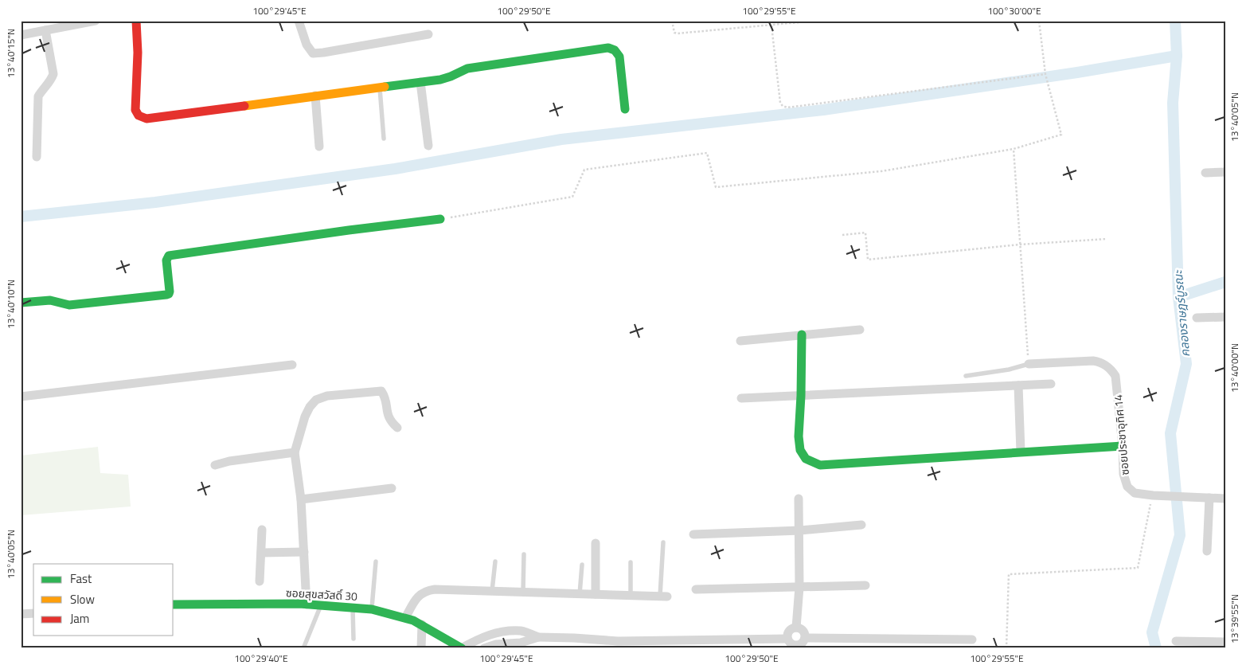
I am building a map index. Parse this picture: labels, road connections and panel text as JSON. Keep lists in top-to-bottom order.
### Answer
{
  "streets": {
    "street": ["ซอยประชาอุทิศ 14", "ซอยสุขสวัสดิ์ 30"]
  },
  "water": ["คลองราษฎร์บูรณะ"],
  "legend": ["Fast", "Slow", "Jam"],
  "coordinates": [
    "100°29'45\"E",
    "100°29'50\"E",
    "100°29'55\"E",
    "100°30'00\"E",
    "13°40'15\"N",
    "13°40'05\"N",
    "13°40'10\"N",
    "13°40'00\"N",
    "13°39'55\"N",
    "100°29'40\"E"
  ]
}
